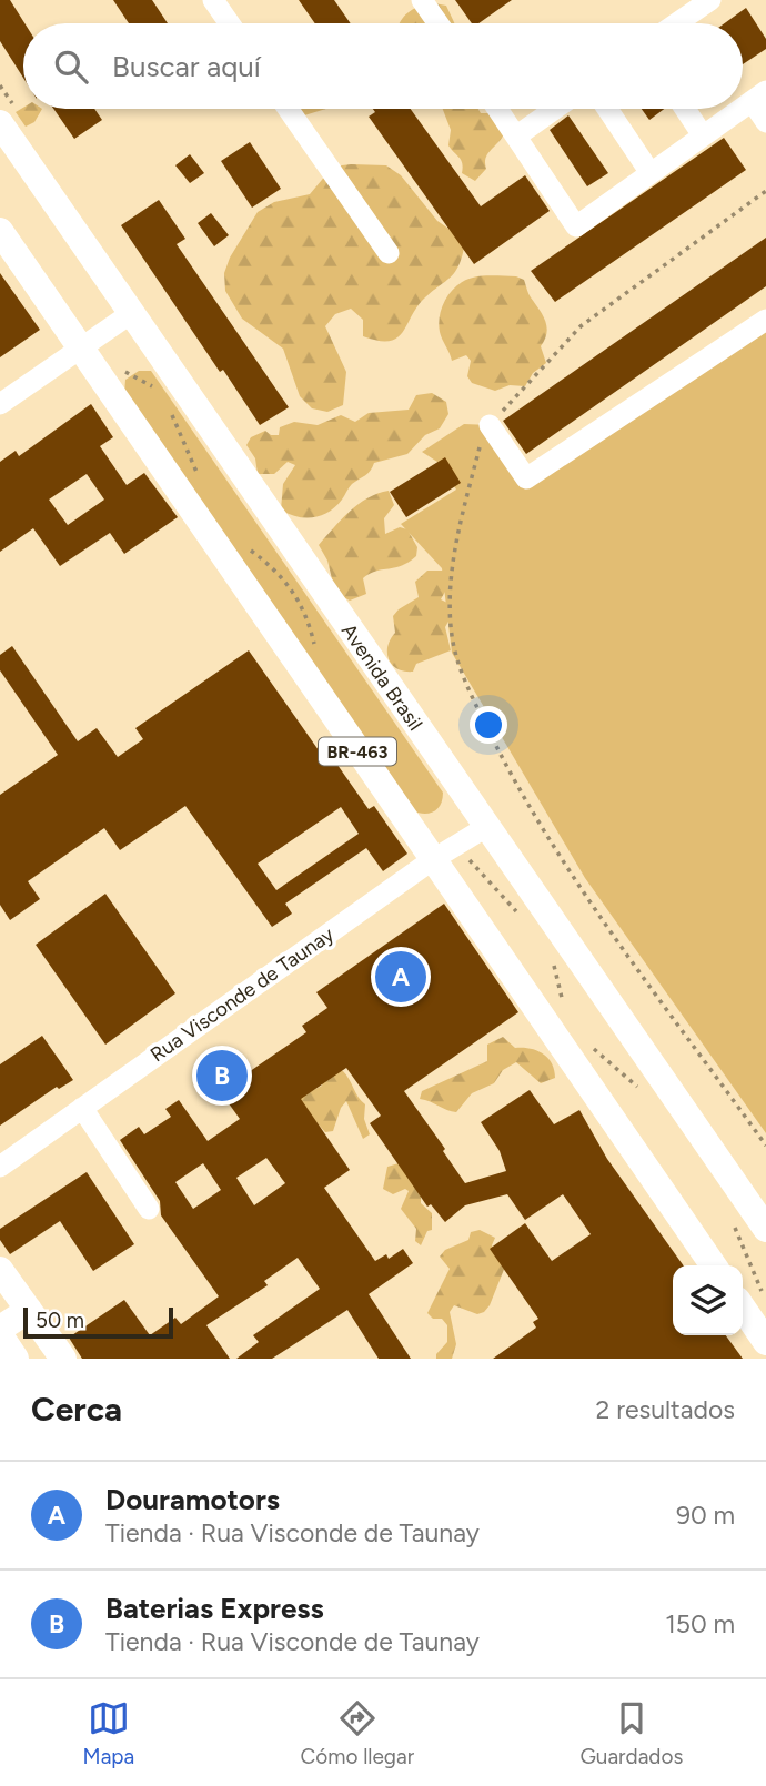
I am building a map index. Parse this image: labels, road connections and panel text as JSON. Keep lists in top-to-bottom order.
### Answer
{
  "streets": {
    "main road": ["Avenida Brasil", "BR-463"],
    "street": ["Rua Visconde de Taunay"]
  },
  "crossings": [
    ["Avenida Brasil", "Rua Visconde de Taunay"],
    ["BR-463", "Rua Visconde de Taunay"]
  ],
  "scale_bar": "50 m",
  "page": {
    "search": "Buscar aquí",
    "pins": ["A", "B"],
    "scale": "50 m",
    "heading": ["Cerca", "2 resultados"],
    "list": [
      {
        "mark": "A",
        "name": "Douramotors",
        "note": "Tienda · Rua Visconde de Taunay",
        "value": "90 m"
      },
      {
        "mark": "B",
        "name": "Baterias Express",
        "note": "Tienda · Rua Visconde de Taunay",
        "value": "150 m"
      }
    ],
    "nav": ["Mapa", "Cómo llegar", "Guardados"]
  }
}
